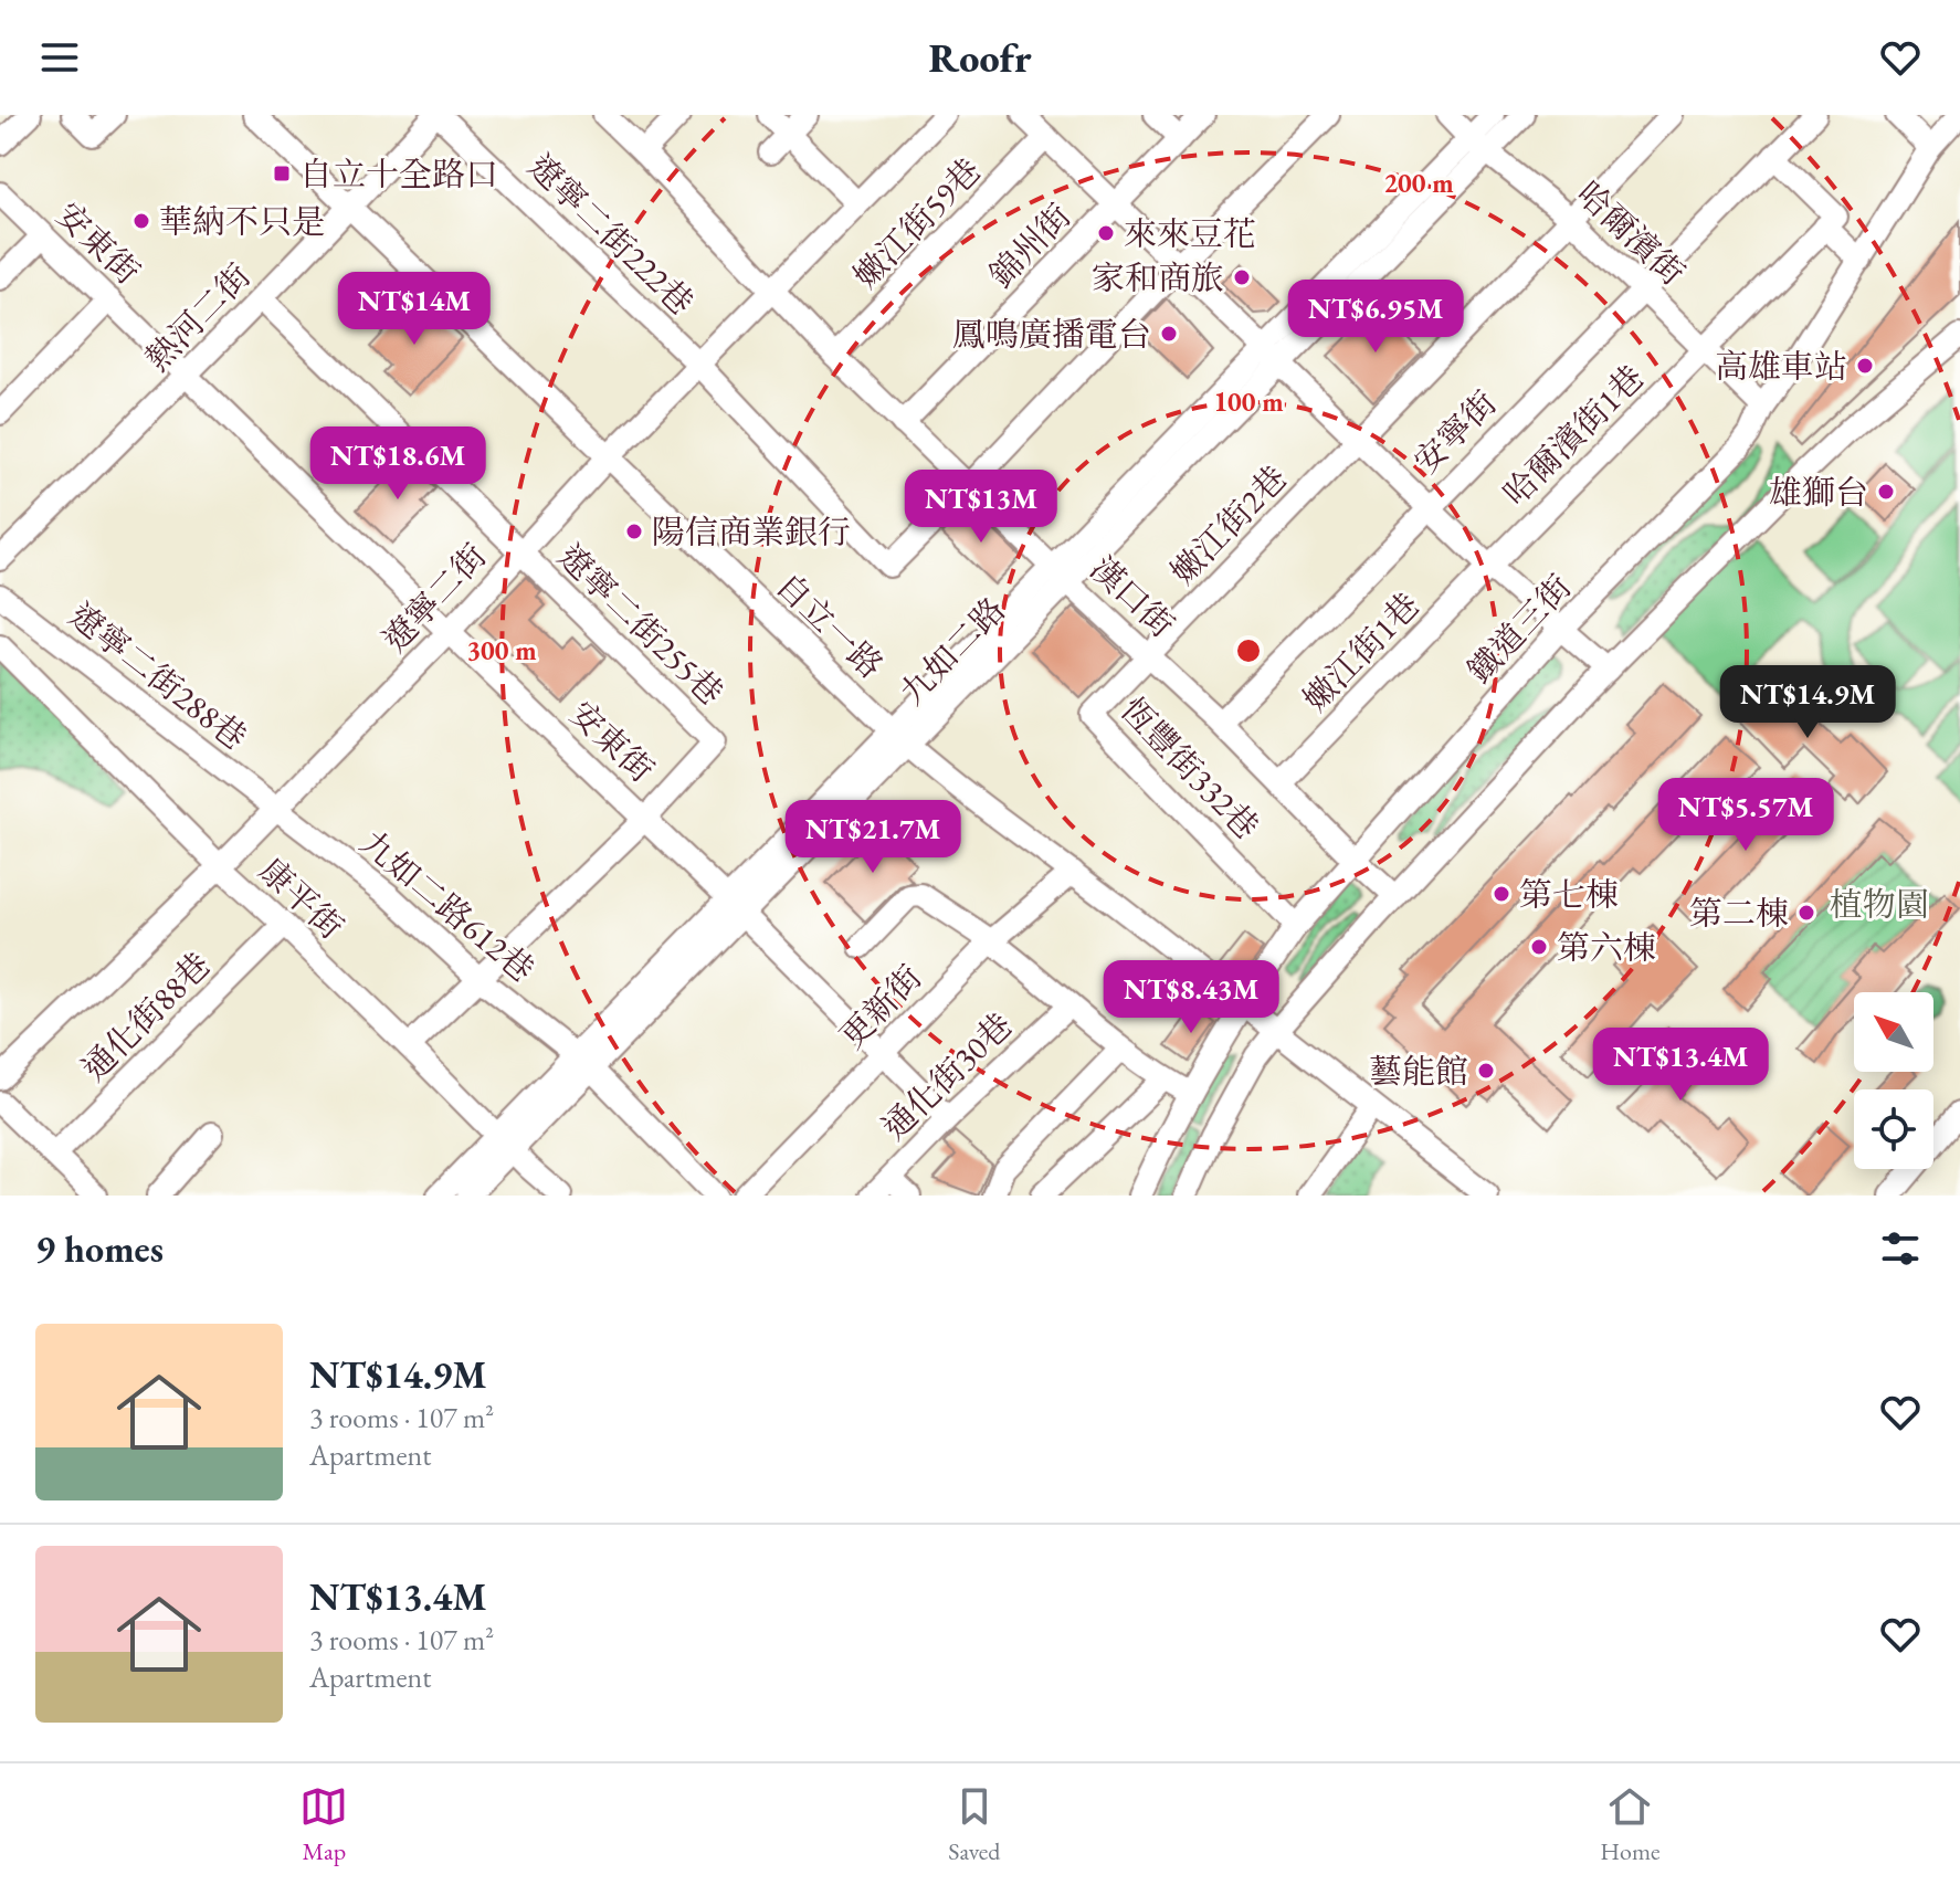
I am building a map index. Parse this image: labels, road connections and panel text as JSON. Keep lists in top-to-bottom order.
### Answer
{
  "streets": {
    "street": [
      "嫩江街59巷",
      "哈爾濱街",
      "遼寧二街222巷",
      "安東街",
      "錦州街",
      "熱河二街",
      "安寧街",
      "哈爾濱街1巷",
      "嫩江街2巷",
      "漢口街",
      "遼寧二街",
      "遼寧二街255巷",
      "自立一路",
      "鐵道三街",
      "九如二路",
      "嫩江街1巷",
      "遼寧二街288巷",
      "恆豐街332巷",
      "康平街",
      "九如二路612巷",
      "更新街",
      "通化街88巷",
      "通化街30巷"
    ]
  },
  "crossings": [
    ["嫩江街59巷", "漢口街"],
    ["哈爾濱街", "安寧街"],
    ["哈爾濱街", "哈爾濱街1巷"],
    ["哈爾濱街", "嫩江街2巷"],
    ["哈爾濱街", "鐵道三街"],
    ["哈爾濱街", "九如二路"],
    ["遼寧二街222巷", "熱河二街"],
    ["遼寧二街222巷", "漢口街"],
    ["遼寧二街222巷", "遼寧二街"],
    ["安東街", "熱河二街"],
    ["安東街", "遼寧二街"],
    ["安東街", "遼寧二街255巷"],
    ["安東街", "九如二路"],
    ["安東街", "更新街"],
    ["安東街", "通化街30巷"],
    ["錦州街", "漢口街"],
    ["熱河二街", "遼寧二街255巷"],
    ["熱河二街", "自立一路"],
    ["安寧街", "漢口街"],
    ["哈爾濱街1巷", "嫩江街1巷"],
    ["嫩江街2巷", "漢口街"],
    ["嫩江街2巷", "恆豐街332巷"],
    ["漢口街", "遼寧二街"],
    ["漢口街", "鐵道三街"],
    ["漢口街", "九如二路"],
    ["漢口街", "嫩江街1巷"],
    ["漢口街", "恆豐街332巷"],
    ["遼寧二街", "遼寧二街255巷"],
    ["遼寧二街", "自立一路"],
    ["遼寧二街", "遼寧二街288巷"],
    ["遼寧二街", "康平街"],
    ["遼寧二街", "九如二路612巷"],
    ["自立一路", "鐵道三街"],
    ["自立一路", "九如二路"],
    ["自立一路", "更新街"],
    ["鐵道三街", "恆豐街332巷"],
    ["九如二路", "康平街"],
    ["九如二路", "九如二路612巷"],
    ["遼寧二街288巷", "九如二路612巷"],
    ["康平街", "通化街88巷"]
  ],
  "parks": ["植物園"],
  "places": {
    "transit": ["自立十全路口"],
    "other": [
      "華納不只是",
      "來來豆花",
      "家和商旅",
      "鳳鳴廣播電台",
      "高雄車站",
      "雄獅台",
      "陽信商業銀行",
      "第七棟",
      "第二棟",
      "第六棟",
      "藝能館"
    ]
  },
  "north": "top left",
  "page": {
    "header": "Roofr",
    "price": [
      "NT$14M",
      "NT$6.95M",
      "NT$18.6M",
      "NT$13M",
      "NT$14.9M",
      "NT$5.57M",
      "NT$21.7M",
      "NT$8.43M",
      "NT$13.4M"
    ],
    "heading": "9 homes",
    "list": [
      {
        "name": "NT$14.9M",
        "note": "3 rooms · 107 m² · Apartment"
      },
      {
        "name": "NT$13.4M",
        "note": "3 rooms · 107 m² · Apartment"
      }
    ],
    "tabs": ["Map", "Saved", "Home"]
  },
  "rings": ["200 m", "100 m", "300 m"]
}
